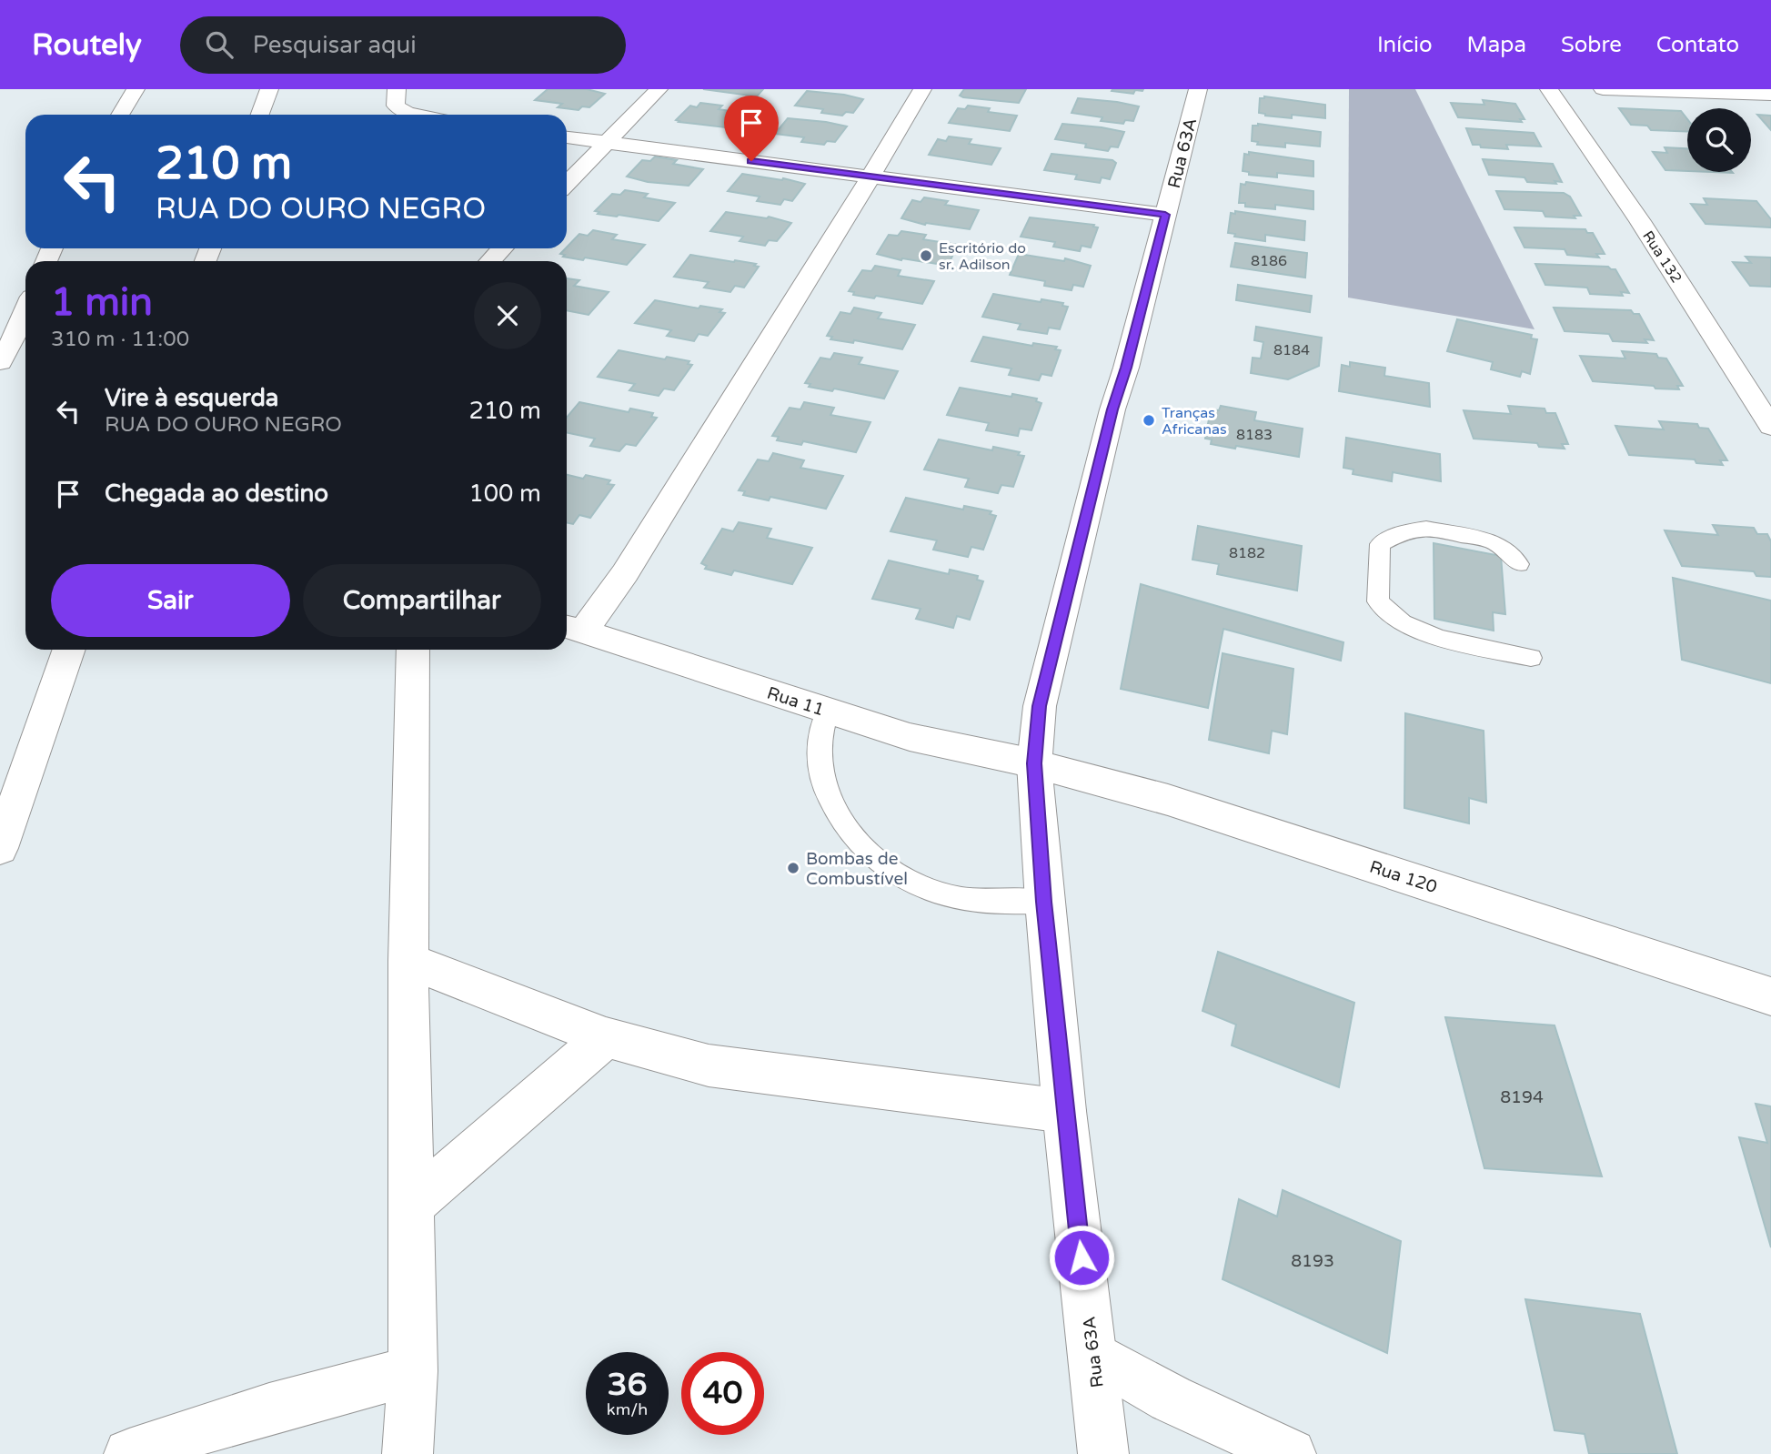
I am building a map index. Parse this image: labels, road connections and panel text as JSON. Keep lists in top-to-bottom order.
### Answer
{
  "streets": {
    "street": [
      "Rua 63A",
      "Rua 132",
      "Rua 11",
      "Rua 120"
    ]
  },
  "crossings": [
    ["Rua 63A", "Rua 11"],
    ["Rua 63A", "Rua 120"],
    ["Rua 11", "Rua 120"]
  ],
  "places": ["Escritório do sr. Adilson", "Tranças Africanas", "Bombas de Combustível"],
  "house_numbers": [
    "8186",
    "8184",
    "8183",
    "8182",
    "8194",
    "8193"
  ],
  "page": {
    "header": "Routely",
    "search": "Pesquisar aqui",
    "nav": [
      "Início",
      "Mapa",
      "Sobre",
      "Contato"
    ],
    "turn": ["210 m", "RUA DO OURO NEGRO"],
    "heading": ["1 min", "310 m · 11:00"],
    "list": [
      {
        "name": "Vire à esquerda",
        "note": "RUA DO OURO NEGRO",
        "value": "210 m"
      },
      {
        "name": "Chegada ao destino",
        "value": "100 m"
      }
    ],
    "buttons": ["Sair", "Compartilhar"],
    "speed": "36 km/h",
    "limit": "40"
  }
}
